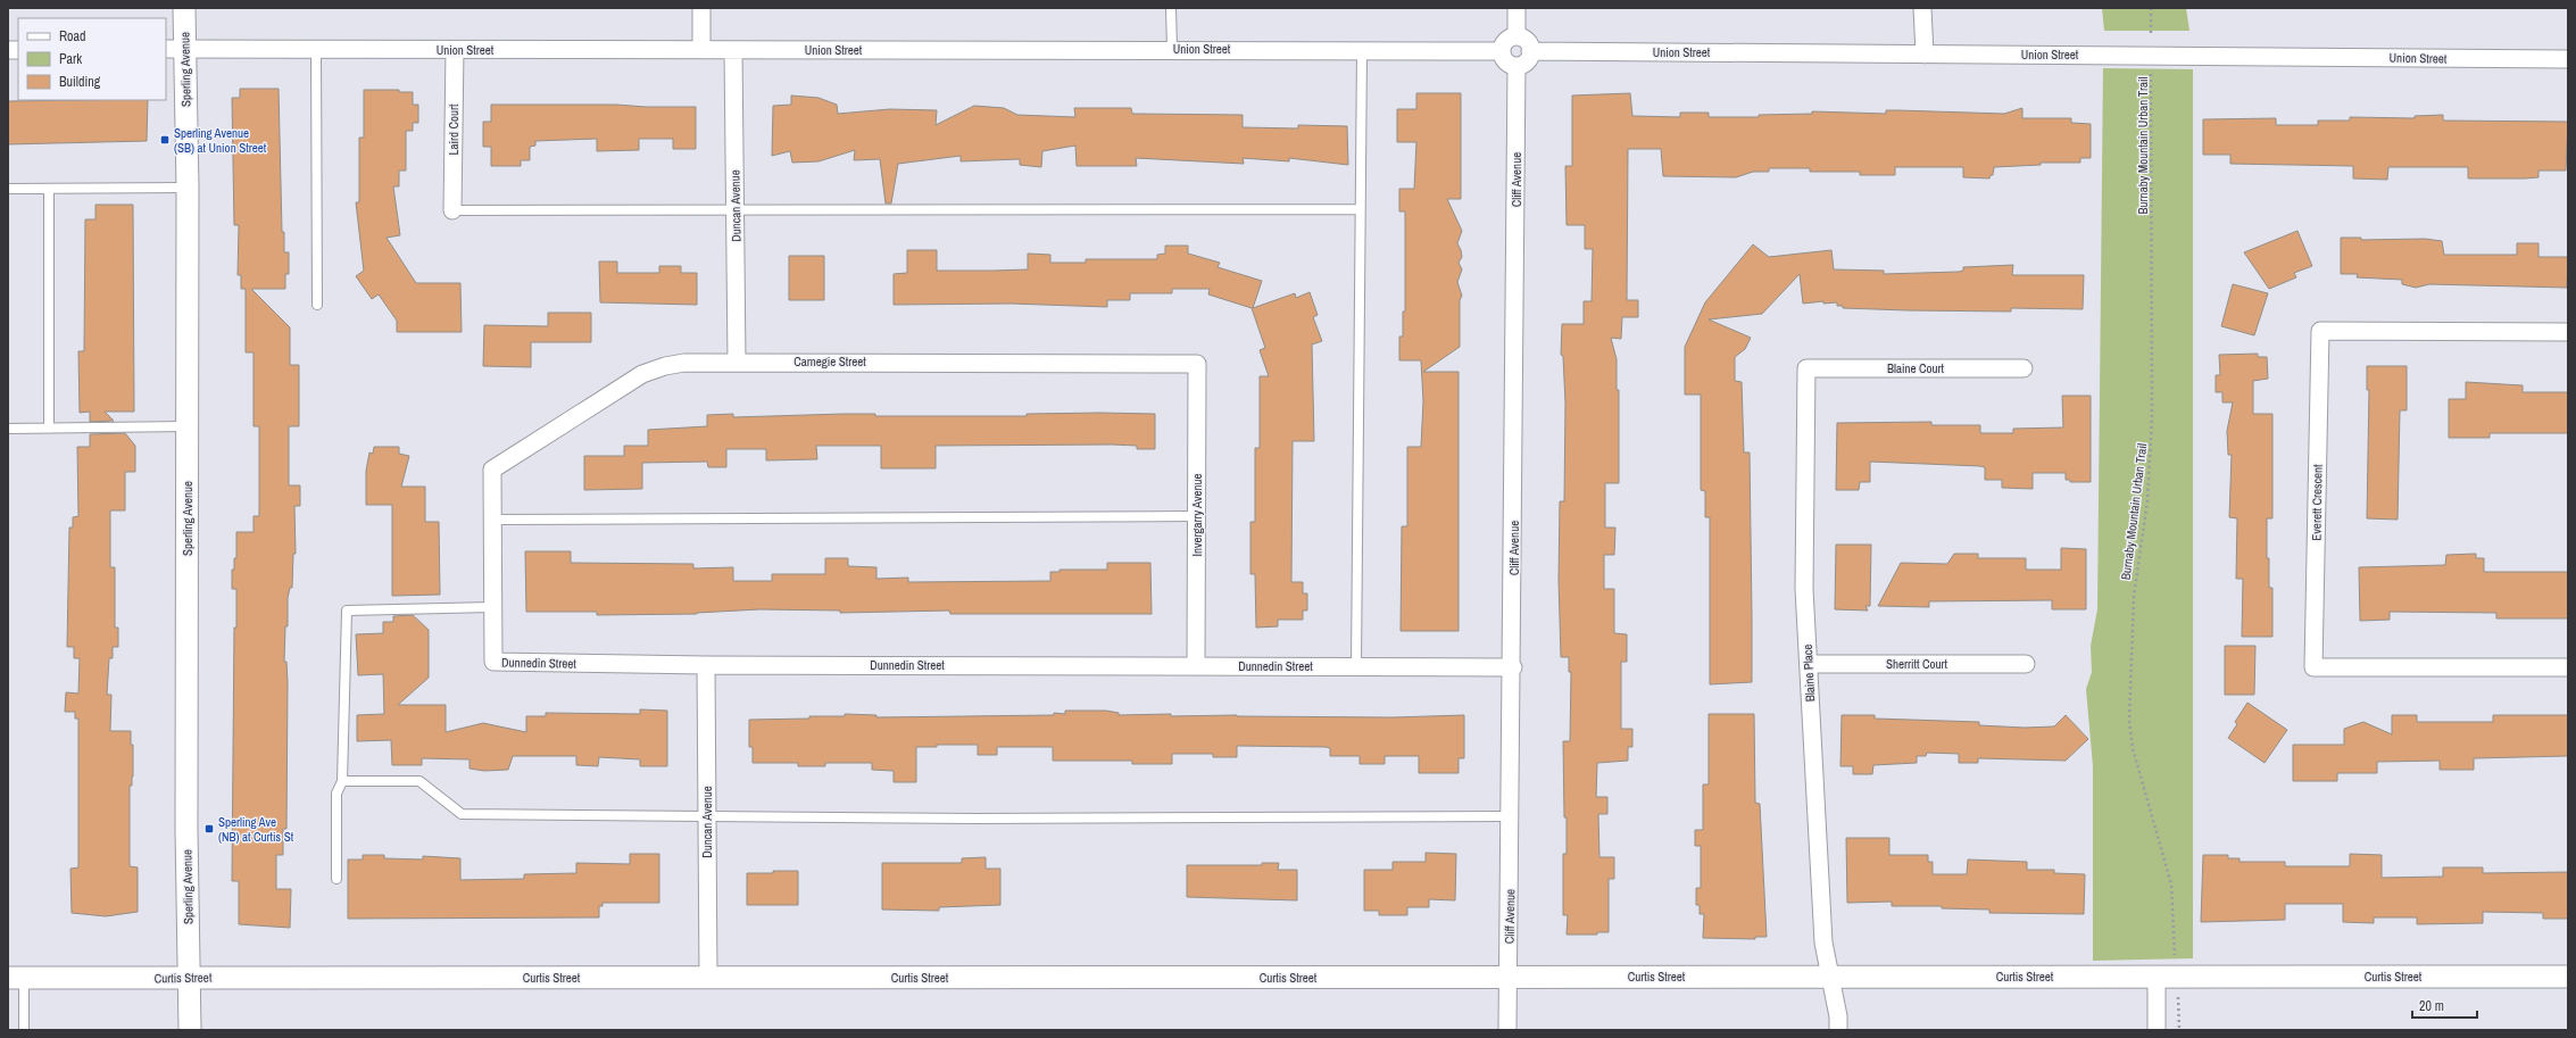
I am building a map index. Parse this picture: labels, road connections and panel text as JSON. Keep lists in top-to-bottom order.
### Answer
{
  "streets": {
    "street": [
      "Union Street",
      "Sperling Avenue",
      "Laird Court",
      "Cliff Avenue",
      "Duncan Avenue",
      "Carnegie Street",
      "Blaine Court",
      "Everett Crescent",
      "Invergarry Avenue",
      "Dunnedin Street",
      "Sherritt Court",
      "Blaine Place",
      "Curtis Street"
    ],
    "path": ["Burnaby Mountain Urban Trail"]
  },
  "crossings": [
    ["Union Street", "Sperling Avenue"],
    ["Union Street", "Laird Court"],
    ["Union Street", "Cliff Avenue"],
    ["Union Street", "Duncan Avenue"],
    ["Sperling Avenue", "Curtis Street"],
    ["Cliff Avenue", "Dunnedin Street"],
    ["Cliff Avenue", "Curtis Street"],
    ["Duncan Avenue", "Carnegie Street"],
    ["Duncan Avenue", "Dunnedin Street"],
    ["Duncan Avenue", "Curtis Street"],
    ["Carnegie Street", "Invergarry Avenue"],
    ["Carnegie Street", "Dunnedin Street"],
    ["Blaine Court", "Blaine Place"],
    ["Invergarry Avenue", "Dunnedin Street"],
    ["Sherritt Court", "Blaine Place"],
    ["Blaine Place", "Curtis Street"]
  ],
  "places": {
    "transit": ["Sperling Avenue (SB) at Union Street", "Sperling Ave (NB) at Curtis St"]
  },
  "legend": ["Road", "Park", "Building"],
  "scale_bar": "20 m"
}
